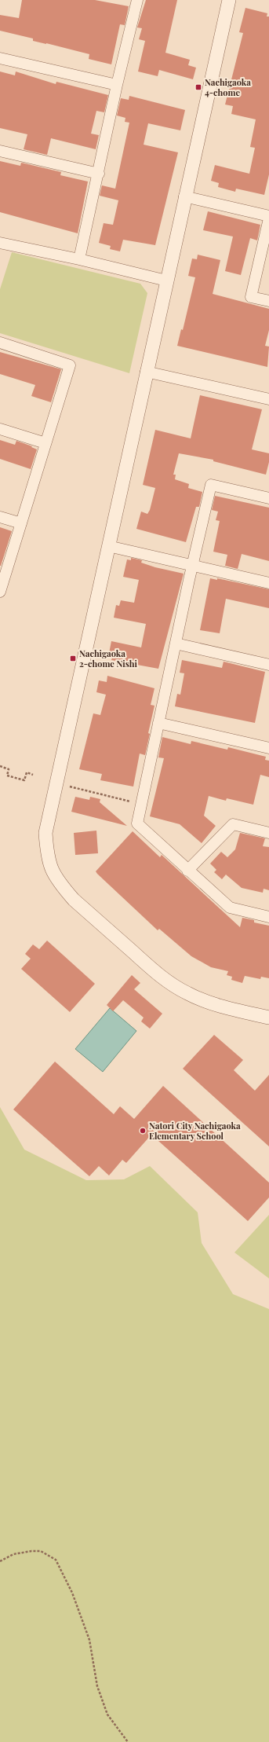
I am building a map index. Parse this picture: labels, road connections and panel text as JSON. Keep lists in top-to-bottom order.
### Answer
{
  "places": {
    "transit": ["Nachigaoka 4-chome", "Nachigaoka 2-chome Nishi"],
    "other": ["Natori City Nachigaoka Elementary School"]
  }
}
